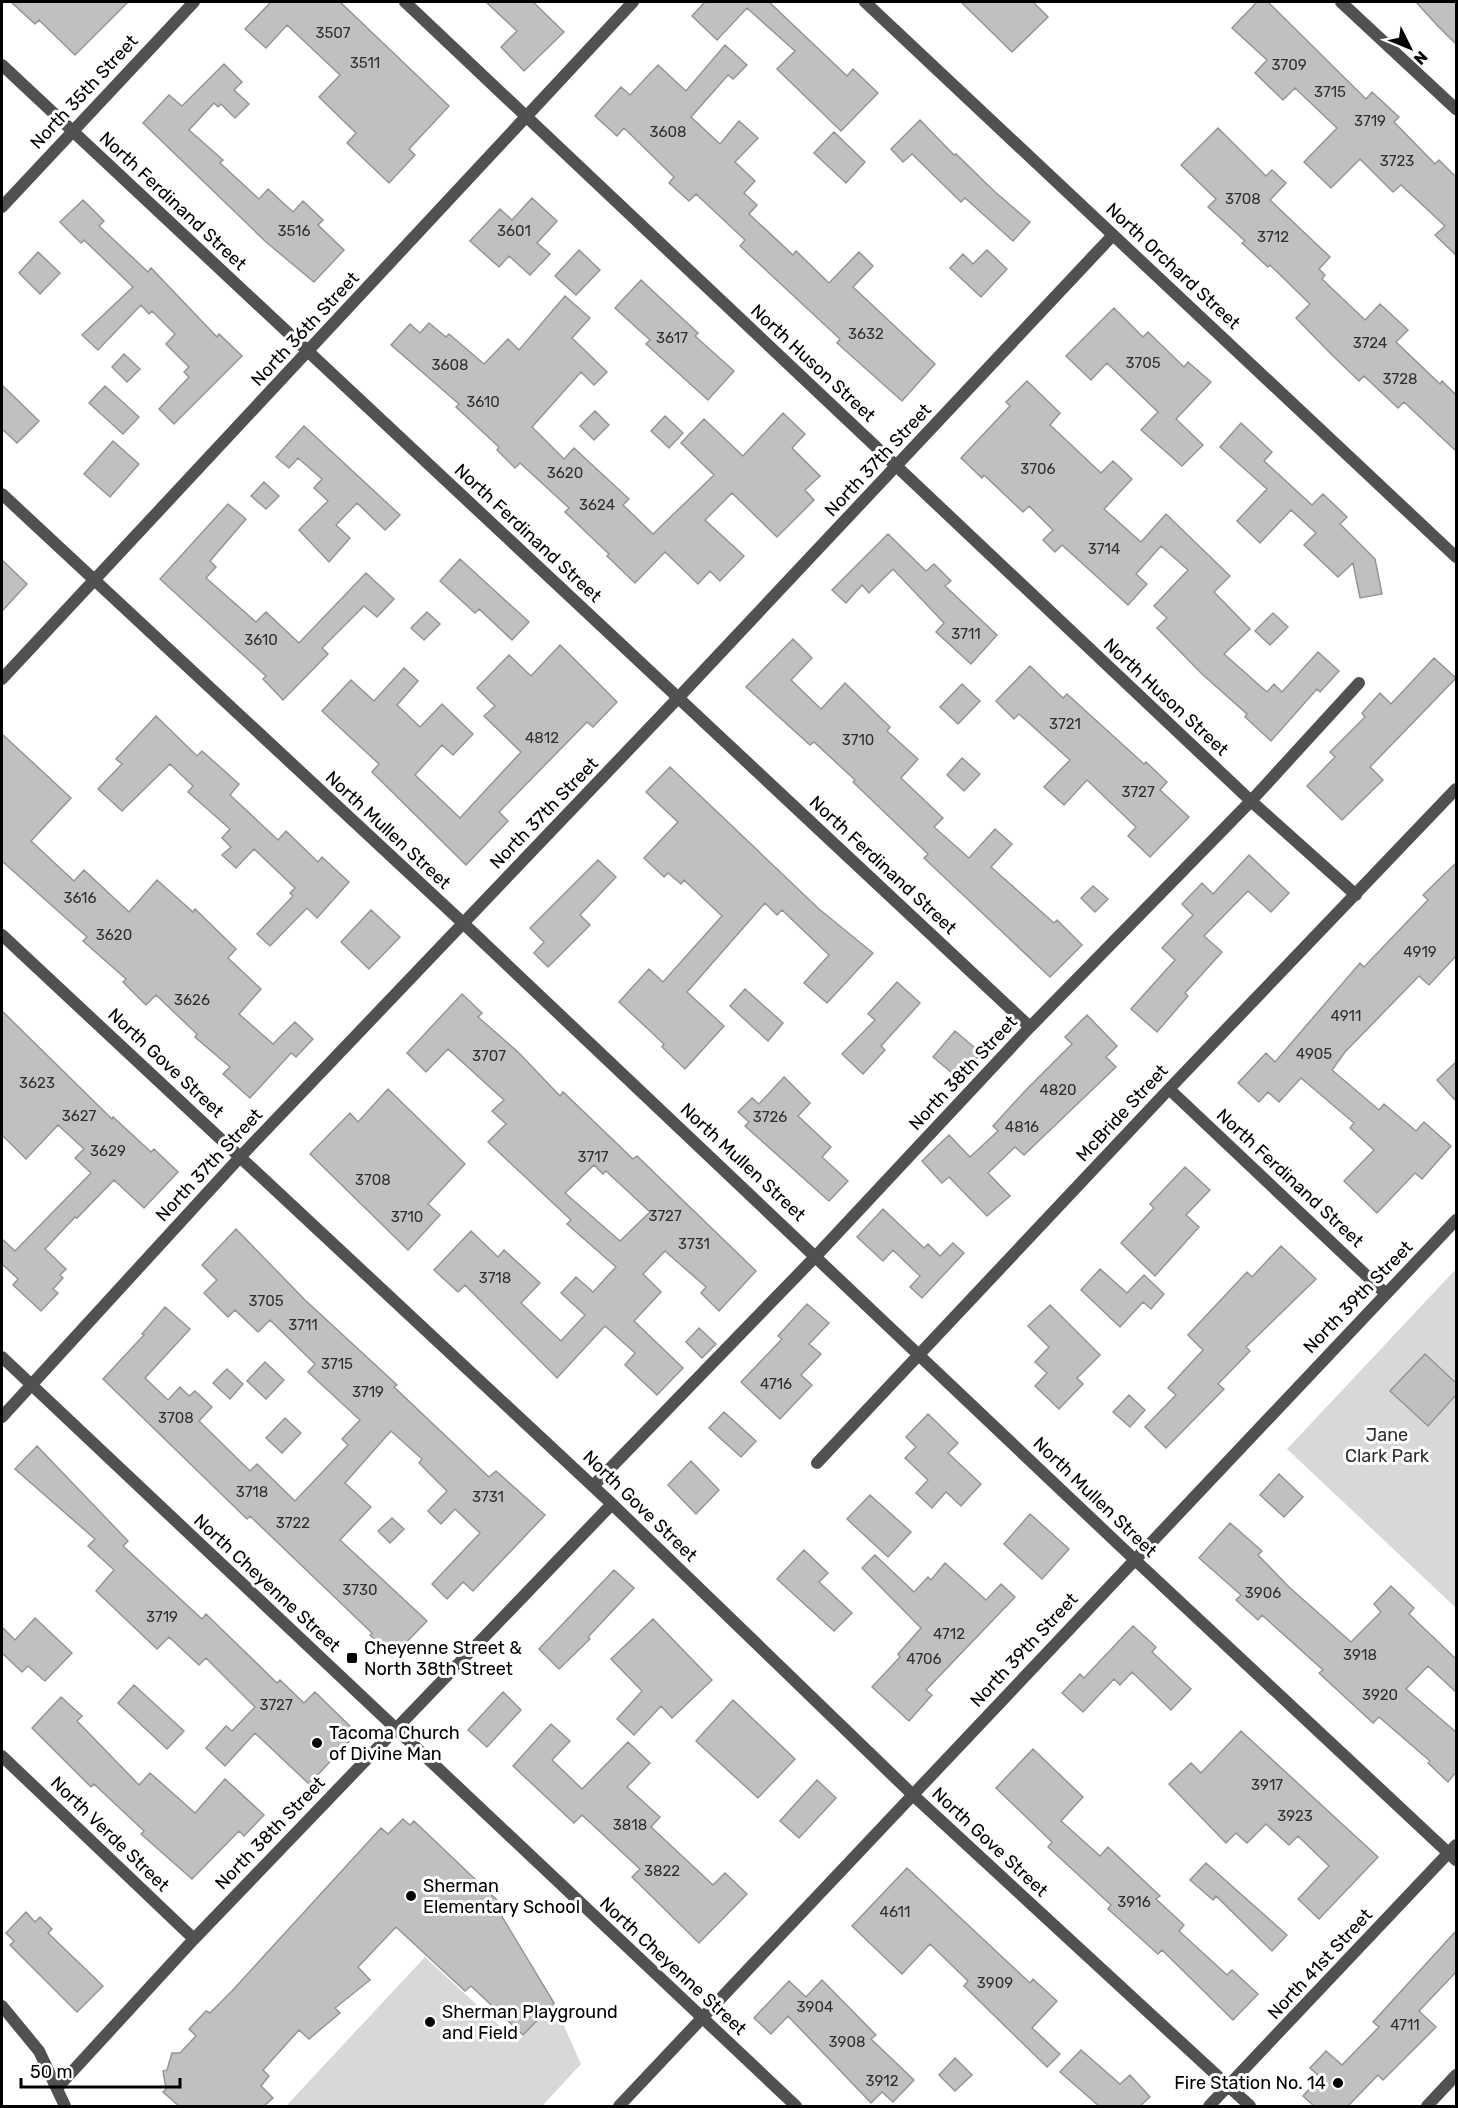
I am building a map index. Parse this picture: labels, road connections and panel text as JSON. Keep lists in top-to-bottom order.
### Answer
{
  "streets": {
    "street": [
      "North 35th Street",
      "North Ferdinand Street",
      "North Orchard Street",
      "North 36th Street",
      "North Huson Street",
      "North 37th Street",
      "North Mullen Street",
      "North Gove Street",
      "North 38th Street",
      "McBride Street",
      "North 39th Street",
      "North Cheyenne Street",
      "North Verde Street",
      "North 41st Street"
    ]
  },
  "crossings": [
    ["North 35th Street", "North Ferdinand Street"],
    ["North Ferdinand Street", "North 36th Street"],
    ["North Ferdinand Street", "North 37th Street"],
    ["North Ferdinand Street", "North 38th Street"],
    ["North Ferdinand Street", "McBride Street"],
    ["North Ferdinand Street", "North 39th Street"],
    ["North Orchard Street", "North 37th Street"],
    ["North 36th Street", "North Huson Street"],
    ["North 36th Street", "North Mullen Street"],
    ["North Huson Street", "North 37th Street"],
    ["North Huson Street", "North 38th Street"],
    ["North Huson Street", "McBride Street"],
    ["North 37th Street", "North Mullen Street"],
    ["North 37th Street", "North Gove Street"],
    ["North 37th Street", "North Cheyenne Street"],
    ["North Mullen Street", "North 38th Street"],
    ["North Mullen Street", "McBride Street"],
    ["North Mullen Street", "North 39th Street"],
    ["North Mullen Street", "North 41st Street"],
    ["North Gove Street", "North 38th Street"],
    ["North Gove Street", "North 39th Street"],
    ["North Gove Street", "North 41st Street"],
    ["North 38th Street", "North Cheyenne Street"],
    ["North 38th Street", "North Verde Street"],
    ["North 39th Street", "North Cheyenne Street"]
  ],
  "parks": ["Jane Clark Park"],
  "places": {
    "transit": ["Cheyenne Street & North 38th Street"],
    "other": [
      "Tacoma Church of Divine Man",
      "Sherman Elementary School",
      "Sherman Playground and Field",
      "Fire Station No. 14"
    ]
  },
  "house_numbers": [
    "3507",
    "3511",
    "3709",
    "3715",
    "3719",
    "3608",
    "3723",
    "3708",
    "3516",
    "3601",
    "3712",
    "3632",
    "3617",
    "3724",
    "3705",
    "3608",
    "3728",
    "3610",
    "3706",
    "3620",
    "3624",
    "3714",
    "3711",
    "3610",
    "3721",
    "4812",
    "3710",
    "3727",
    "3616",
    "3620",
    "4919",
    "3626",
    "4911",
    "4905",
    "3707",
    "3623",
    "4820",
    "3627",
    "3726",
    "4816",
    "3629",
    "3717",
    "3708",
    "3727",
    "3710",
    "3731",
    "3718",
    "3705",
    "3711",
    "3715",
    "4716",
    "3719",
    "3708",
    "3718",
    "3731",
    "3722",
    "3730",
    "3906",
    "3719",
    "4712",
    "3918",
    "4706",
    "3920",
    "3727",
    "3917",
    "3923",
    "3818",
    "3822",
    "3916",
    "4611",
    "3909",
    "3904",
    "4711",
    "3908",
    "3912"
  ],
  "scale_bar": "50 m",
  "north": "bottom right"
}
